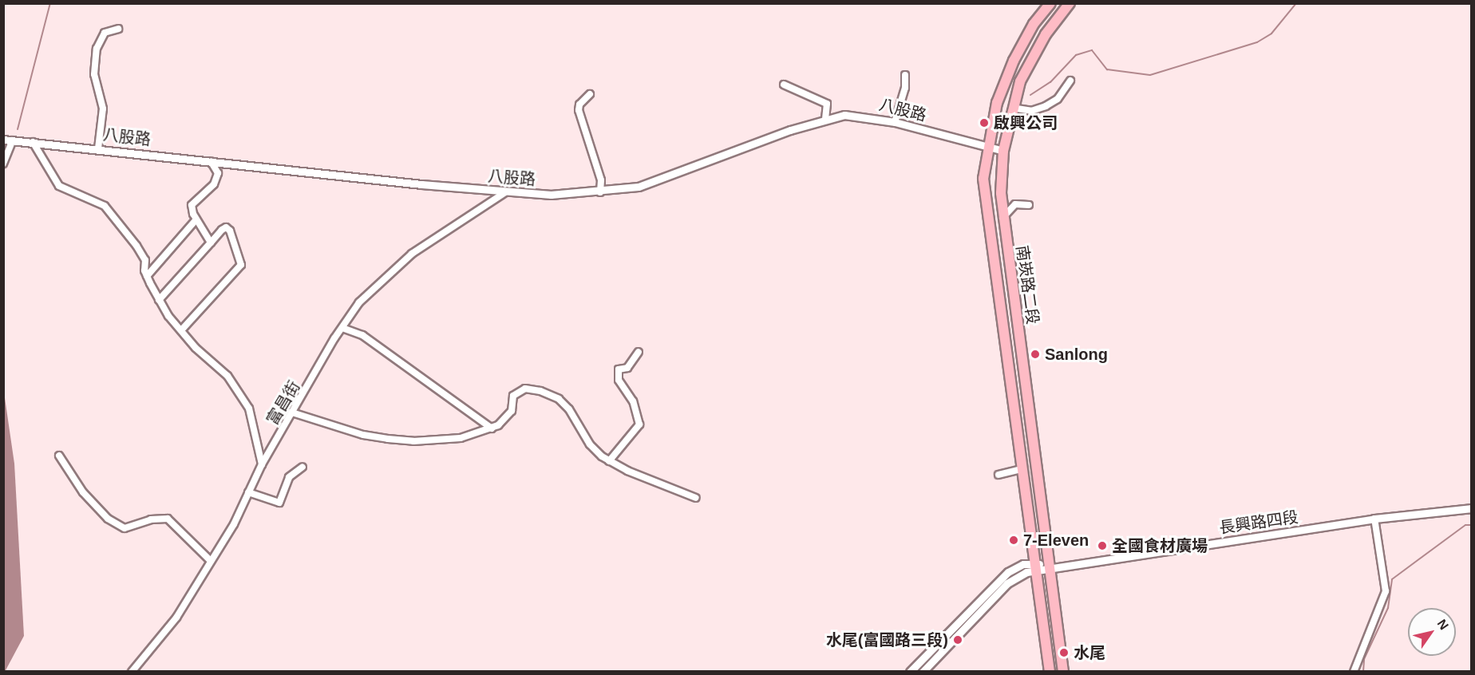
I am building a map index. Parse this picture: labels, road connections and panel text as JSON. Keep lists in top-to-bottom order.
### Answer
{
  "streets": {
    "main road": ["南崁路二段"],
    "street": ["八股路", "富昌街", "長興路四段"]
  },
  "crossings": [
    ["八股路", "南崁路二段"],
    ["八股路", "富昌街"],
    ["南崁路二段", "長興路四段"]
  ],
  "places": [
    "啟興公司",
    "Sanlong",
    "7-Eleven",
    "全國食材廣場",
    "水尾(富國路三段)",
    "水尾"
  ],
  "north": "top right"
}
